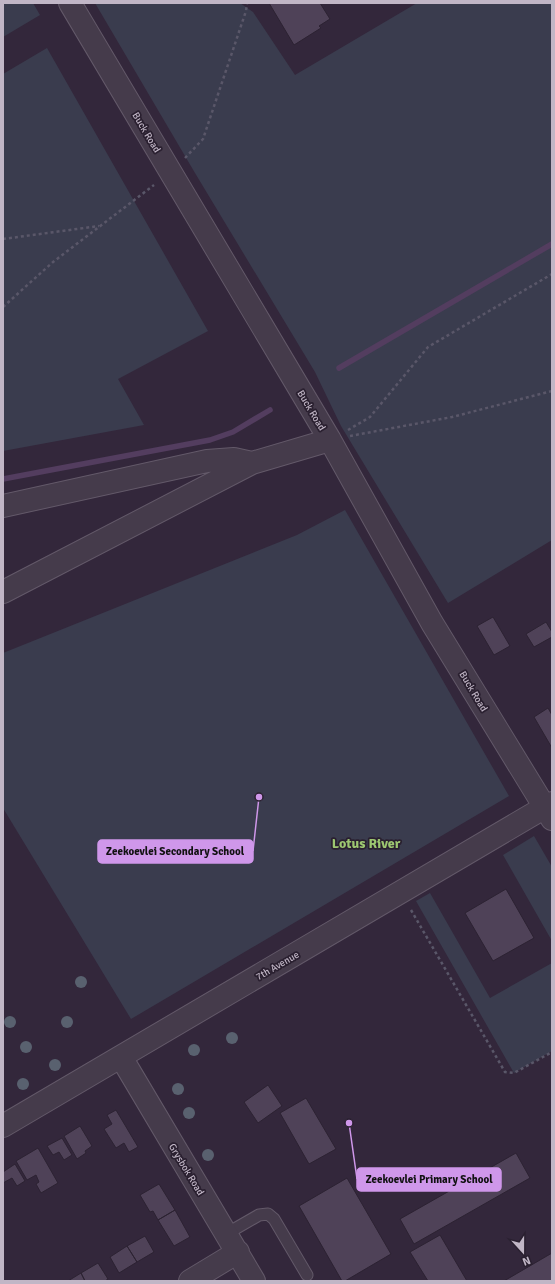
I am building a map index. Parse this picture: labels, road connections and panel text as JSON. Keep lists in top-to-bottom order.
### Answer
{
  "streets": {
    "street": ["Buck Road", "7th Avenue", "Grysbok Road"]
  },
  "crossings": [
    ["Buck Road", "7th Avenue"],
    ["7th Avenue", "Grysbok Road"]
  ],
  "districts": ["Lotus River"],
  "places": ["Zeekoevlei Secondary School", "Zeekoevlei Primary School"],
  "north": "bottom"
}
